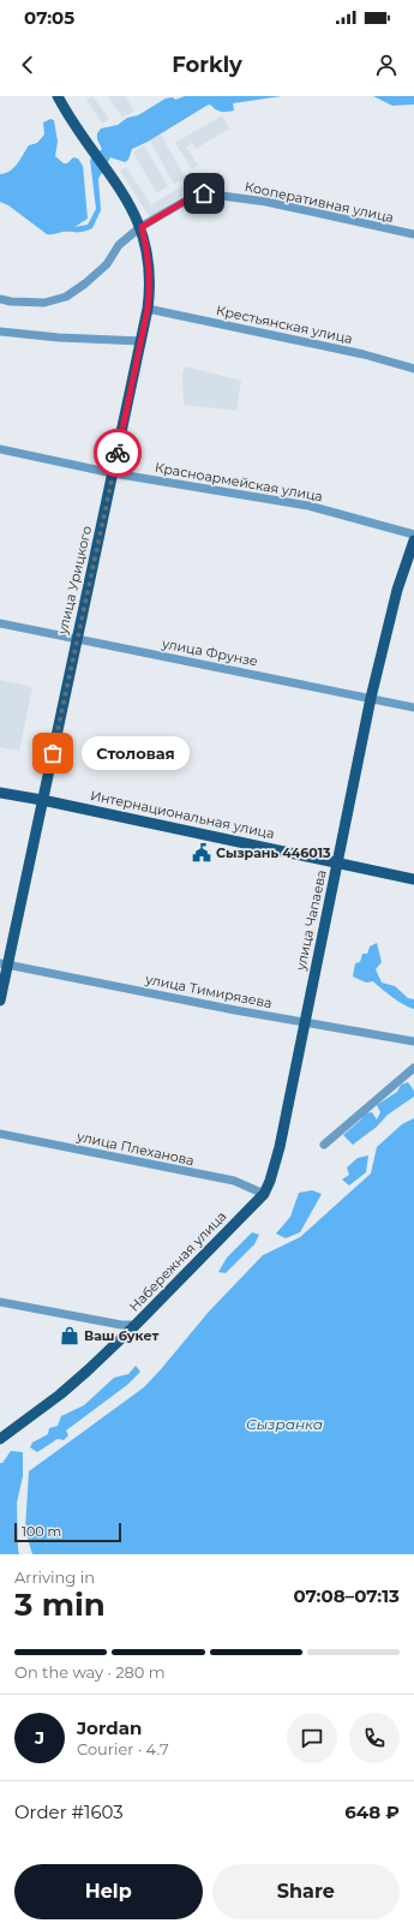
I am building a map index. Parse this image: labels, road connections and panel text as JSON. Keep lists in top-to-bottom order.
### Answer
{
  "streets": {
    "main road": [
      "улица Урицкого",
      "Интернациональная улица",
      "улица Чапаева",
      "Набережная улица"
    ],
    "street": [
      "Кооперативная улица",
      "Крестьянская улица",
      "Красноармейская улица",
      "улица Фрунзе",
      "улица Тимирязева",
      "улица Плеханова"
    ]
  },
  "crossings": [
    ["Кооперативная улица", "улица Урицкого"],
    ["Крестьянская улица", "улица Урицкого"],
    ["Красноармейская улица", "улица Урицкого"],
    ["улица Урицкого", "улица Фрунзе"],
    ["улица Урицкого", "Интернациональная улица"],
    ["улица Урицкого", "улица Тимирязева"],
    ["улица Фрунзе", "улица Чапаева"],
    ["Интернациональная улица", "улица Чапаева"],
    ["улица Чапаева", "улица Тимирязева"],
    ["улица Чапаева", "улица Плеханова"],
    ["улица Чапаева", "Набережная улица"],
    ["улица Плеханова", "Набережная улица"]
  ],
  "water": ["Сызранка"],
  "places": {
    "other": ["Столовая"],
    "public building": ["Сызрань 446013"],
    "shop": ["Ваш букет"]
  },
  "scale_bar": "100 m",
  "page": {
    "status": "07:05",
    "header": "Forkly",
    "bubble": "Столовая",
    "scale": "100 m",
    "heading": ["3 min", "Arriving in", "07:08–07:13"],
    "panel": [
      "Jordan",
      "Courier · 4.7",
      "Order #1603",
      "648 ₽"
    ],
    "bar": "On the way · 280 m",
    "round": "J",
    "buttons": ["Help", "Share"]
  }
}
